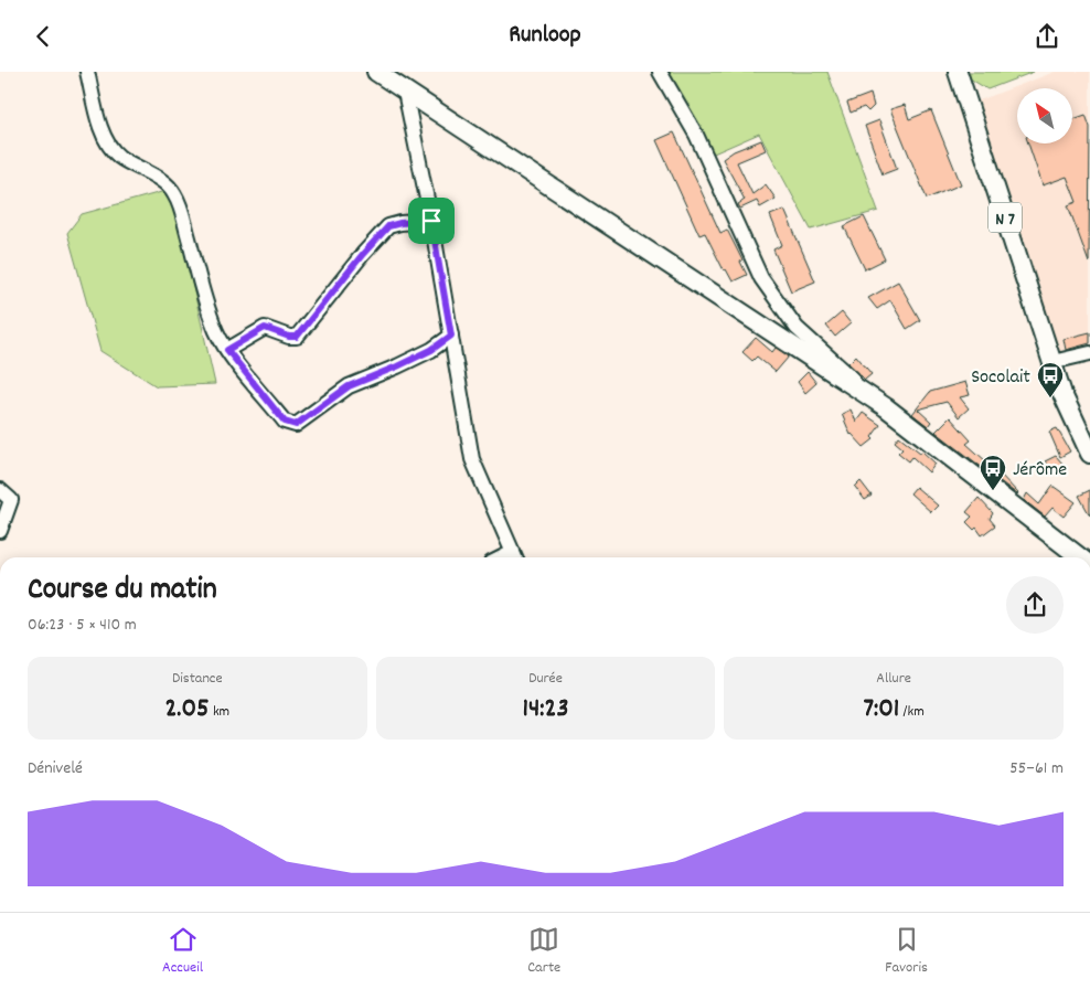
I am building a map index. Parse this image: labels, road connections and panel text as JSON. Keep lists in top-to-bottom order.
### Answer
{
  "streets": {
    "main road": ["N 7"]
  },
  "places": {
    "bus stop": ["Socolait", "Jérôme"]
  },
  "north": "top left",
  "page": {
    "header": "Runloop",
    "heading": ["Course du matin", "06:23 · 5 × 410 m"],
    "stats": [
      ["Distance", "2.05 km"],
      ["Durée", "14:23"],
      ["Allure", "7:01 /km"]
    ],
    "chart": ["Dénivelé", "55–61 m"],
    "tabs": ["Accueil", "Carte", "Favoris"]
  }
}
